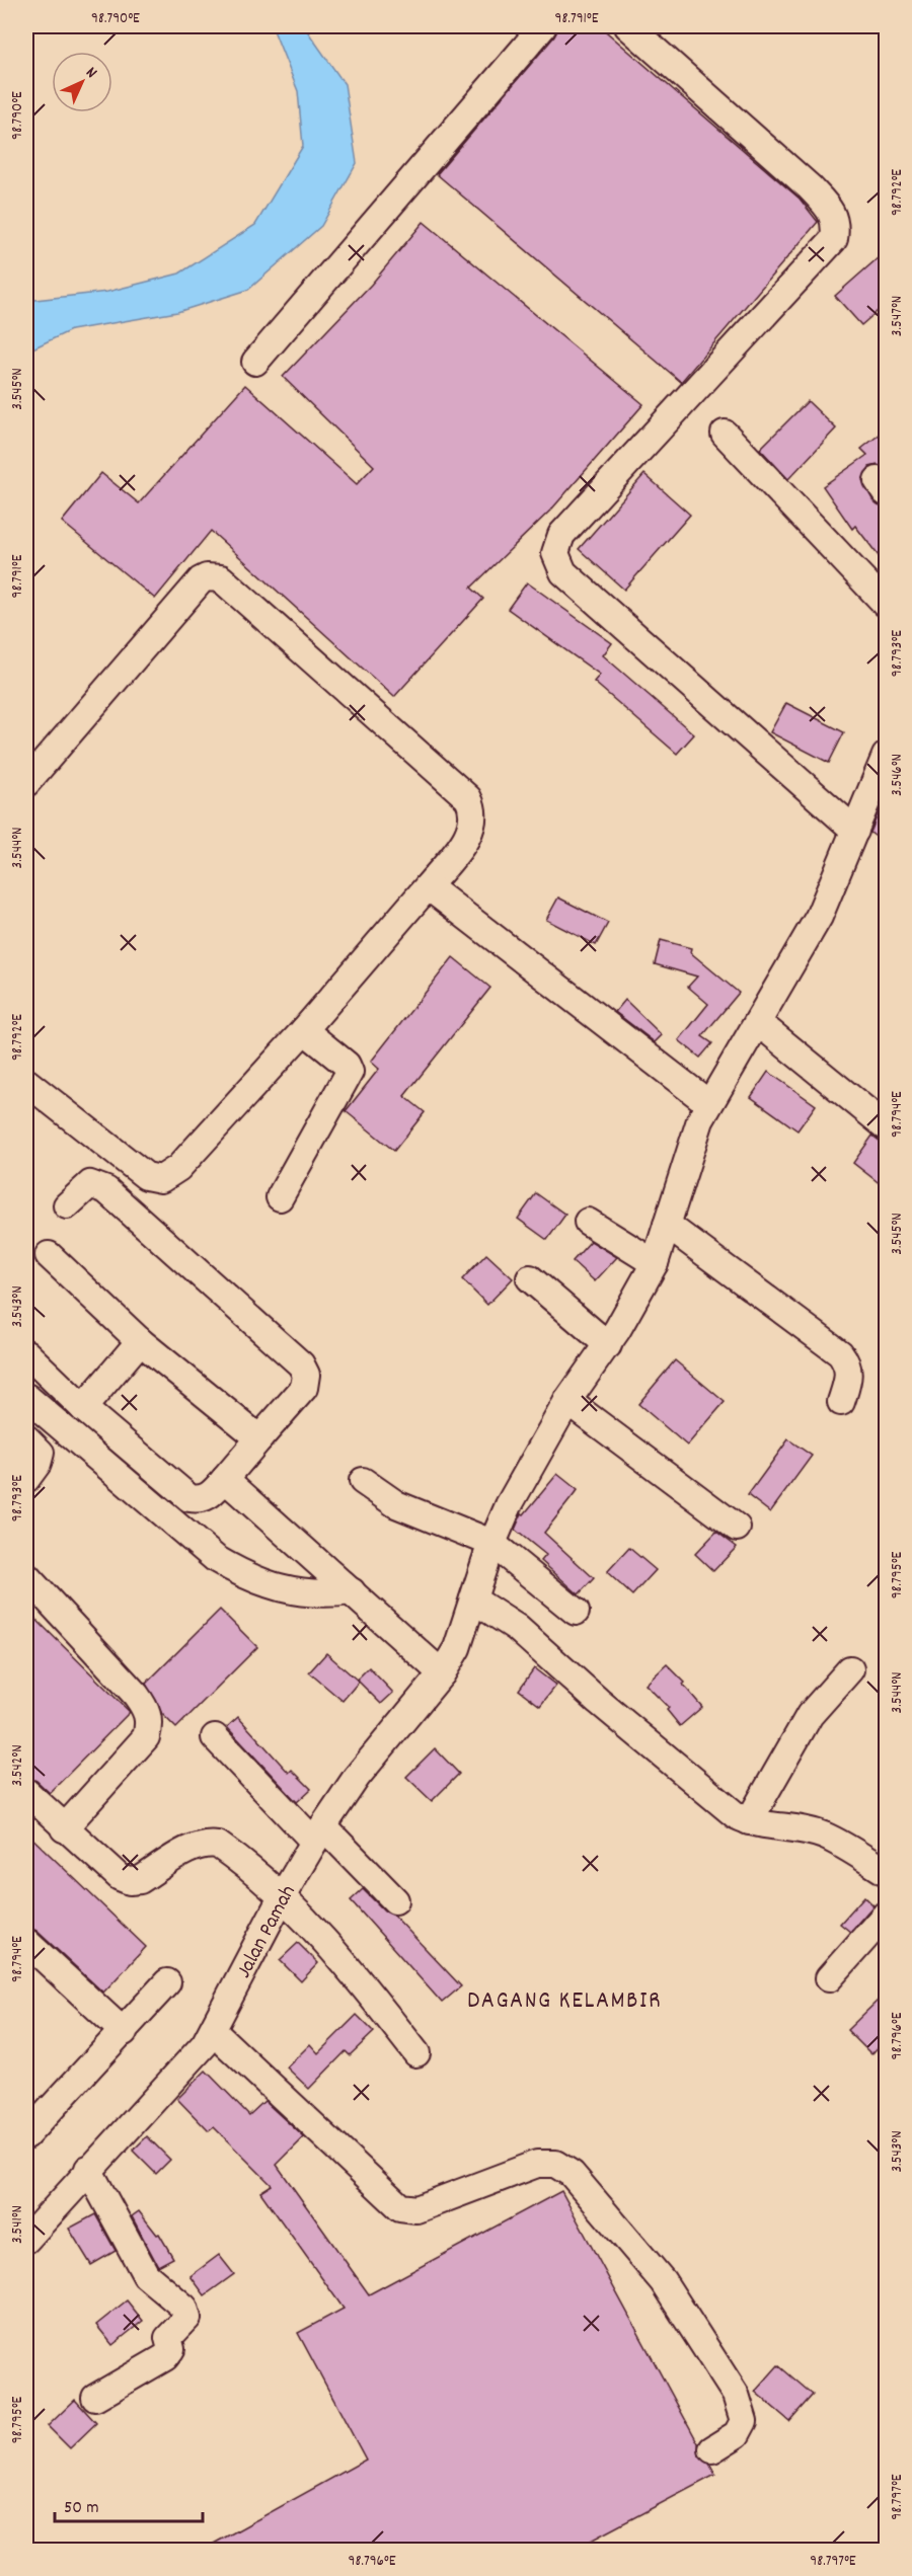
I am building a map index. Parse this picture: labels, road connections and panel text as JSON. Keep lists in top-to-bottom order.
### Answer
{
  "streets": {
    "street": ["Jalan Pamah"]
  },
  "districts": ["DAGANG KELAMBIR"],
  "scale_bar": "50 m",
  "north": "top right",
  "coordinates": [
    "98.790°E",
    "98.791°E",
    "98.792°E",
    "3.547°N",
    "3.545°N",
    "98.793°E",
    "3.546°N",
    "3.544°N",
    "98.794°E",
    "3.543°N",
    "98.795°E",
    "3.542°N",
    "98.796°E",
    "3.541°N",
    "98.797°E"
  ]
}
